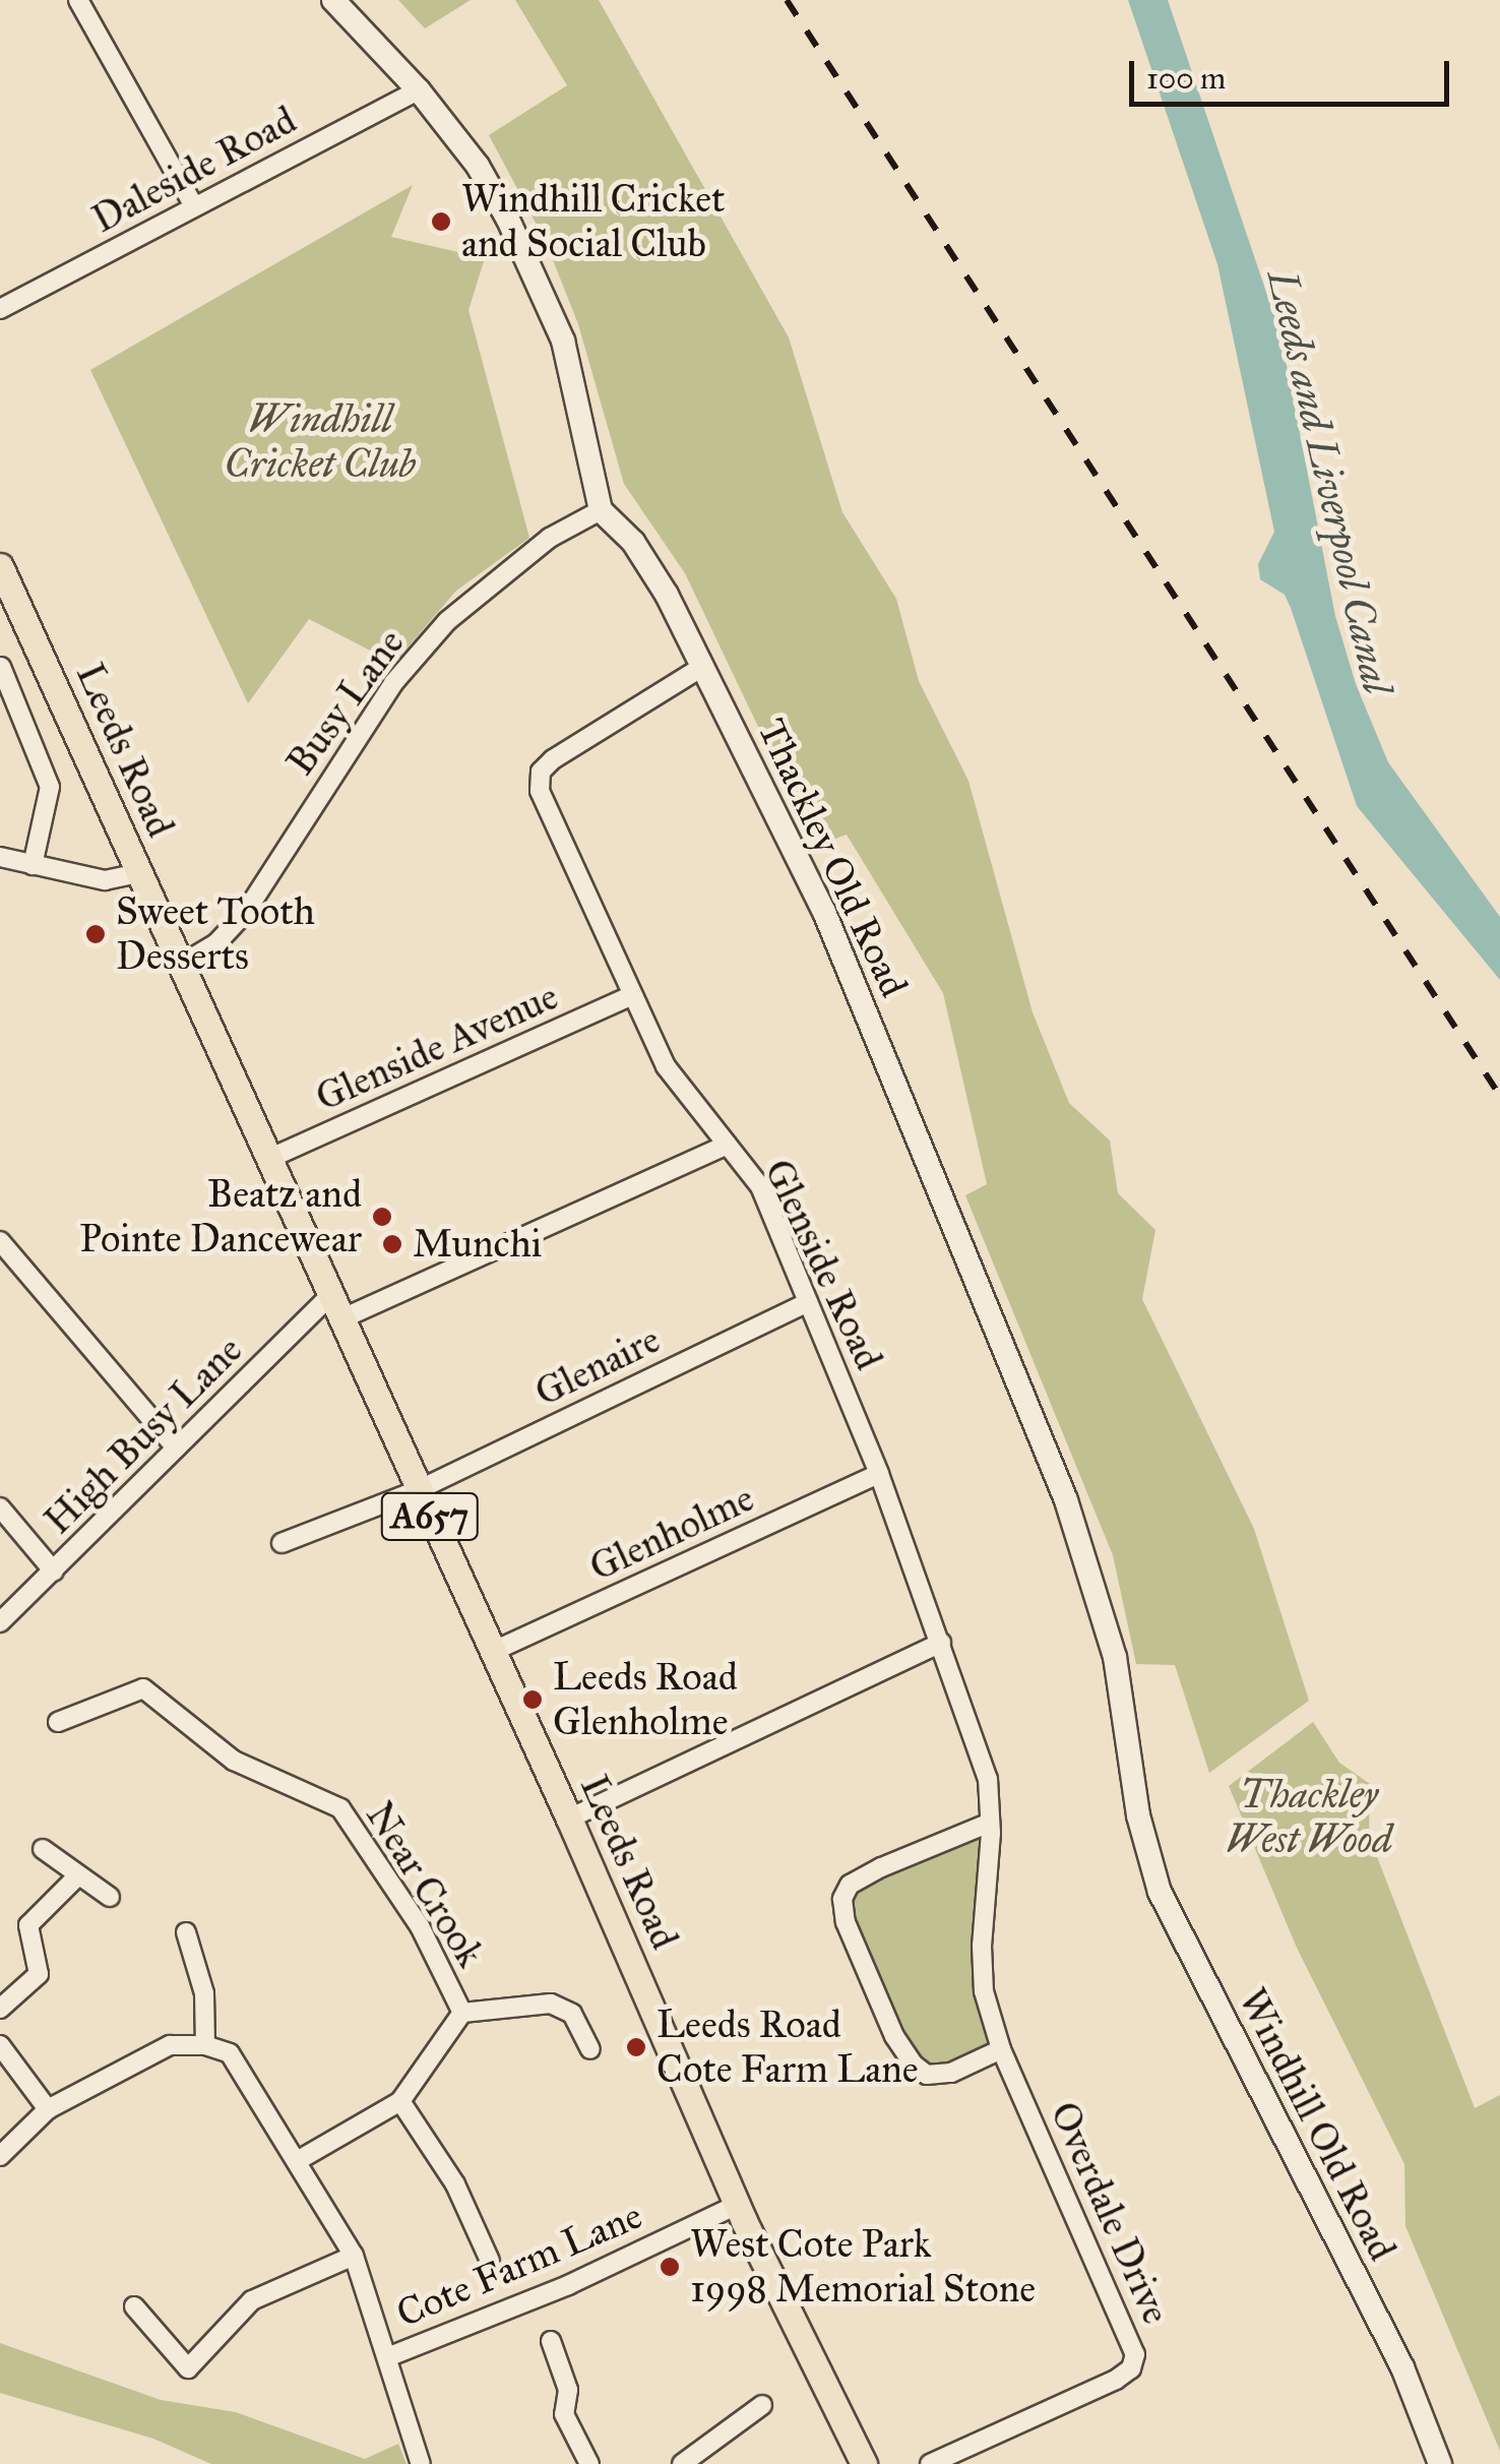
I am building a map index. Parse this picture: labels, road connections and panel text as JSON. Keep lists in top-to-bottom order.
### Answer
{
  "streets": {
    "main road": ["Leeds Road", "A657"],
    "street": [
      "Daleside Road",
      "Busy Lane",
      "Thackley Old Road",
      "Glenside Avenue",
      "Glenside Road",
      "Glenaire",
      "High Busy Lane",
      "Glenholme",
      "Near Crook",
      "Windhill Old Road",
      "Overdale Drive",
      "Cote Farm Lane"
    ]
  },
  "crossings": [
    ["Busy Lane", "Leeds Road"],
    ["Busy Lane", "Thackley Old Road"],
    ["Leeds Road", "Glenside Avenue"],
    ["Leeds Road", "Glenaire"],
    ["Leeds Road", "High Busy Lane"],
    ["Leeds Road", "Glenholme"],
    ["Leeds Road", "Cote Farm Lane"],
    ["Thackley Old Road", "Glenside Road"],
    ["Thackley Old Road", "Windhill Old Road"],
    ["Glenside Avenue", "Glenside Road"],
    ["Glenside Road", "Glenaire"],
    ["Glenside Road", "Glenholme"],
    ["Glenside Road", "Overdale Drive"],
    ["Near Crook", "Cote Farm Lane"]
  ],
  "water": ["Leeds and Liverpool Canal"],
  "parks": ["Windhill Cricket Club", "Thackley West Wood"],
  "places": [
    "Windhill Cricket and Social Club",
    "Sweet Tooth Desserts",
    "Beatz and Pointe Dancewear",
    "Munchi",
    "Leeds Road Glenholme",
    "Leeds Road Cote Farm Lane",
    "West Cote Park 1998 Memorial Stone"
  ],
  "scale_bar": "100 m"
}
